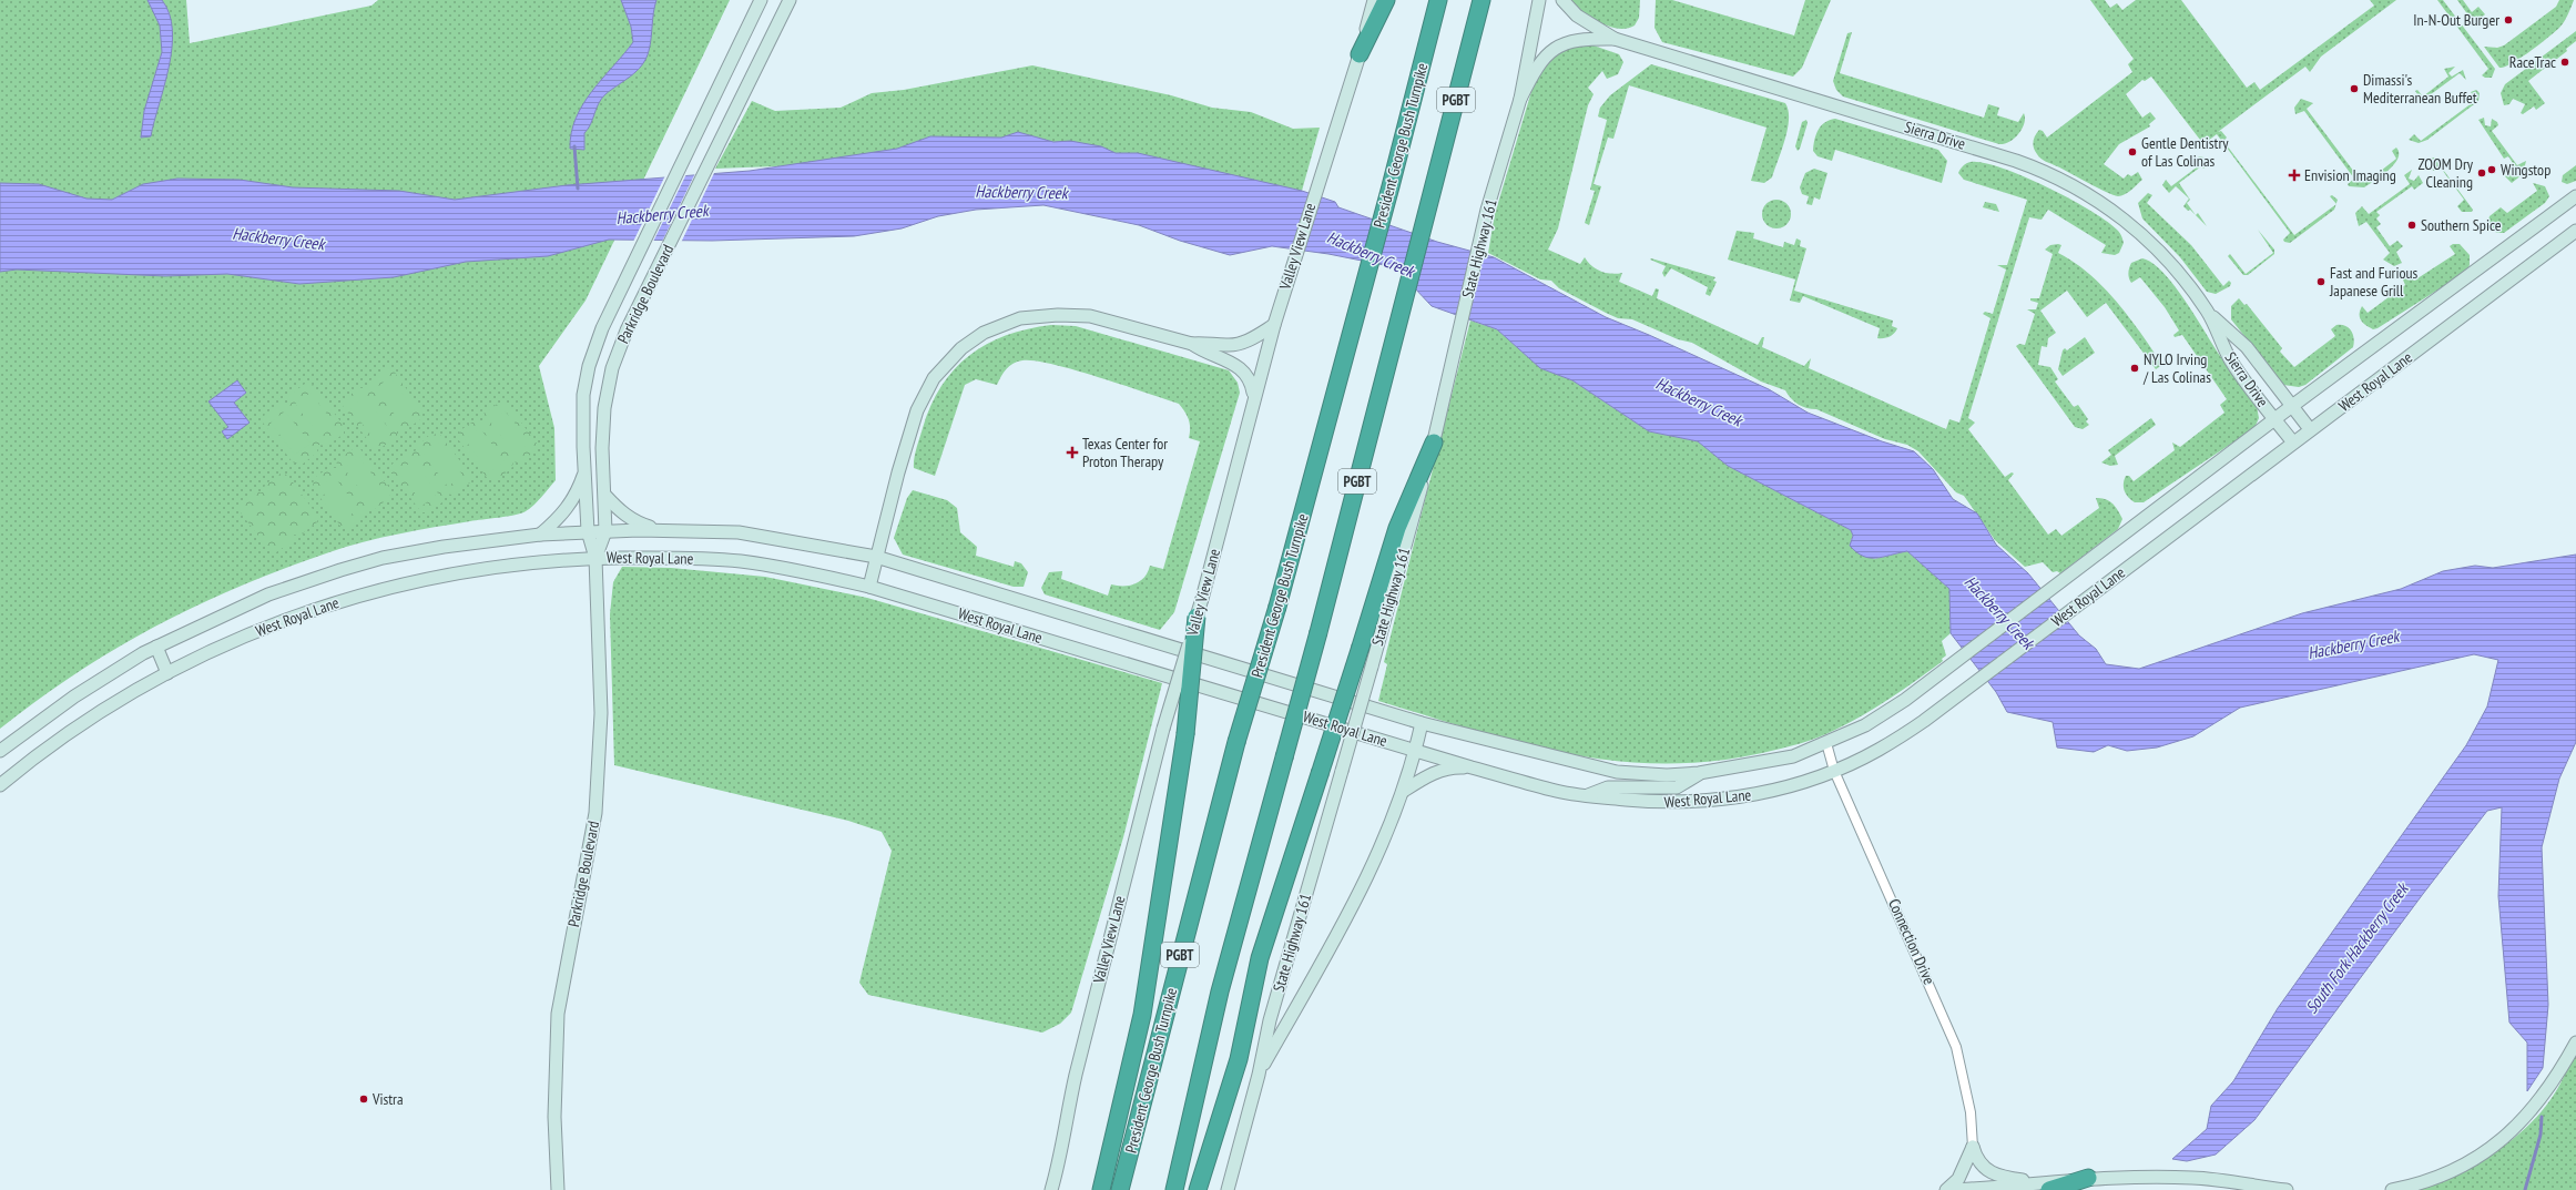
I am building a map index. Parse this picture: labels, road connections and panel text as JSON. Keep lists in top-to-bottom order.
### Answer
{
  "streets": {
    "highway": ["PGBT", "President George Bush Turnpike"],
    "main road": [
      "Sierra Drive",
      "Valley View Lane",
      "State Highway 161",
      "Parkridge Boulevard",
      "West Royal Lane"
    ],
    "street": ["Connection Drive"]
  },
  "crossings": [
    ["Sierra Drive", "West Royal Lane"],
    ["Parkridge Boulevard", "West Royal Lane"],
    ["West Royal Lane", "Connection Drive"]
  ],
  "water": ["Hackberry Creek", "South Fork Hackberry Creek"],
  "places": {
    "other": [
      "In-N-Out Burger",
      "RaceTrac",
      "Dimassi's Mediterranean Buffet",
      "Gentle Dentistry of Las Colinas",
      "Wingstop",
      "ZOOM Dry Cleaning",
      "Southern Spice",
      "Fast and Furious Japanese Grill",
      "NYLO Irving / Las Colinas",
      "Vistra"
    ],
    "health": ["Envision Imaging", "Texas Center for Proton Therapy"]
  }
}
